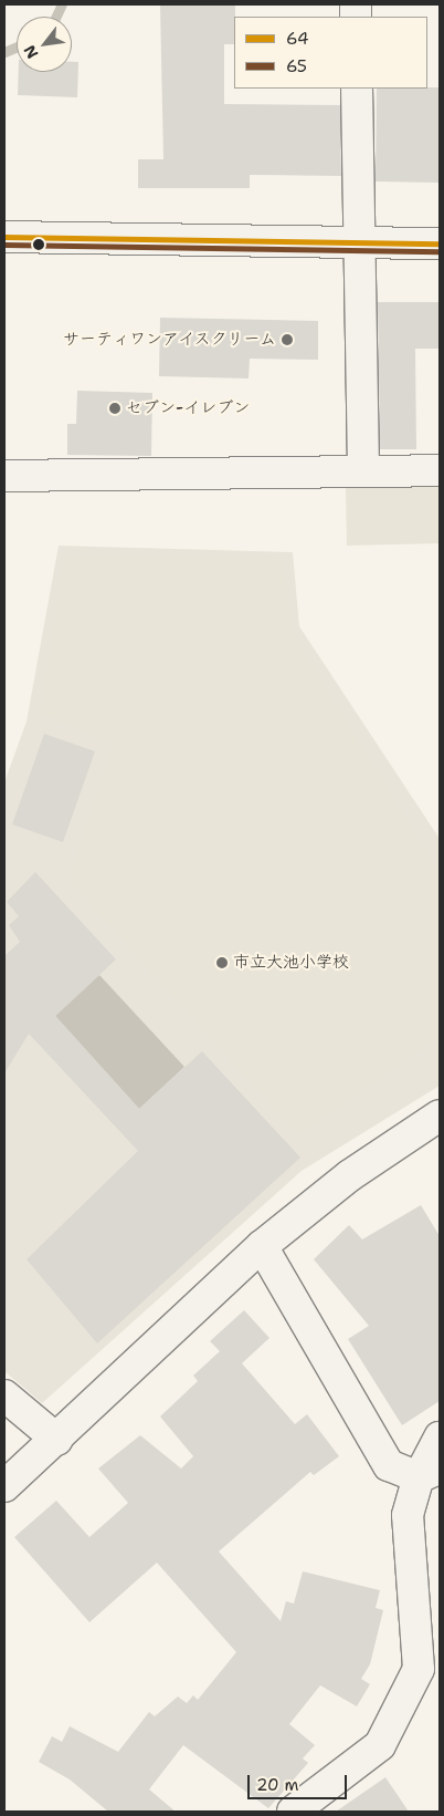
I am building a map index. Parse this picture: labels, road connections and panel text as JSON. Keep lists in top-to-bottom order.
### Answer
{
  "places": ["サーティワンアイスクリーム", "セブン-イレブン", "市立大池小学校"],
  "lines": ["transit line 64", "transit line 65"],
  "legend": ["64", "65"],
  "scale_bar": "20 m",
  "north": "bottom left"
}
